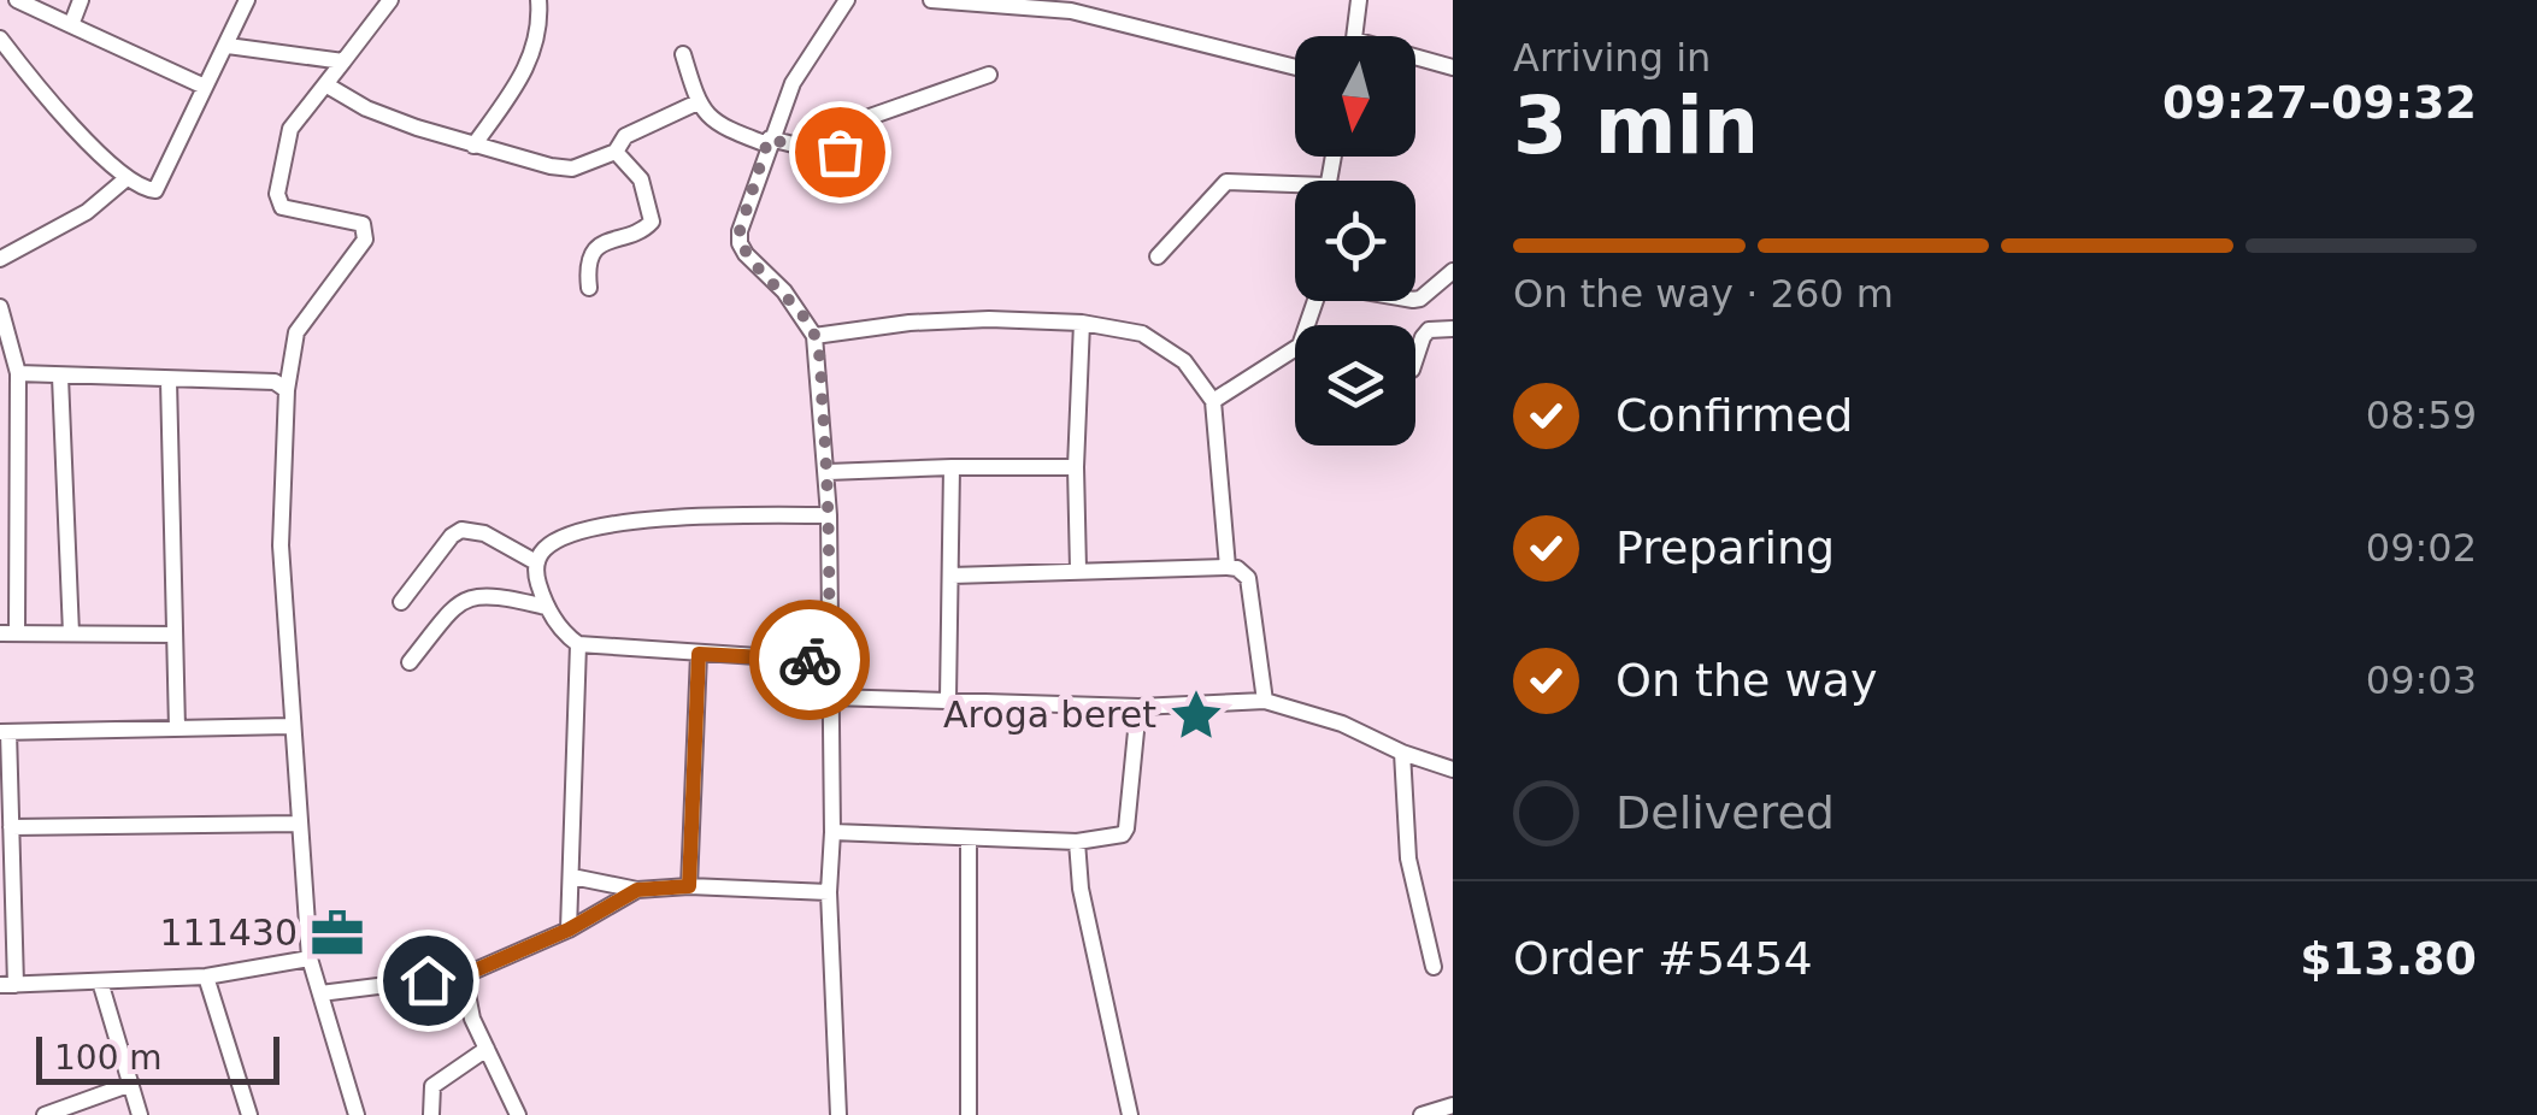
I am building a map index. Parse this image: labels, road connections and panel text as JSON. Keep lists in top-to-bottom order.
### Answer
{
  "places": {
    "place": ["Aroga beret"],
    "office": ["111430"]
  },
  "scale_bar": "100 m",
  "north": "bottom",
  "page": {
    "heading": ["3 min", "Arriving in", "09:27–09:32"],
    "panel": ["Order #5454", "$13.80"],
    "bar": "On the way · 260 m",
    "list": [
      ["Confirmed", "08:59"],
      ["Preparing", "09:02"],
      ["On the way", "09:03"],
      "Delivered"
    ],
    "scale": "100 m"
  }
}
